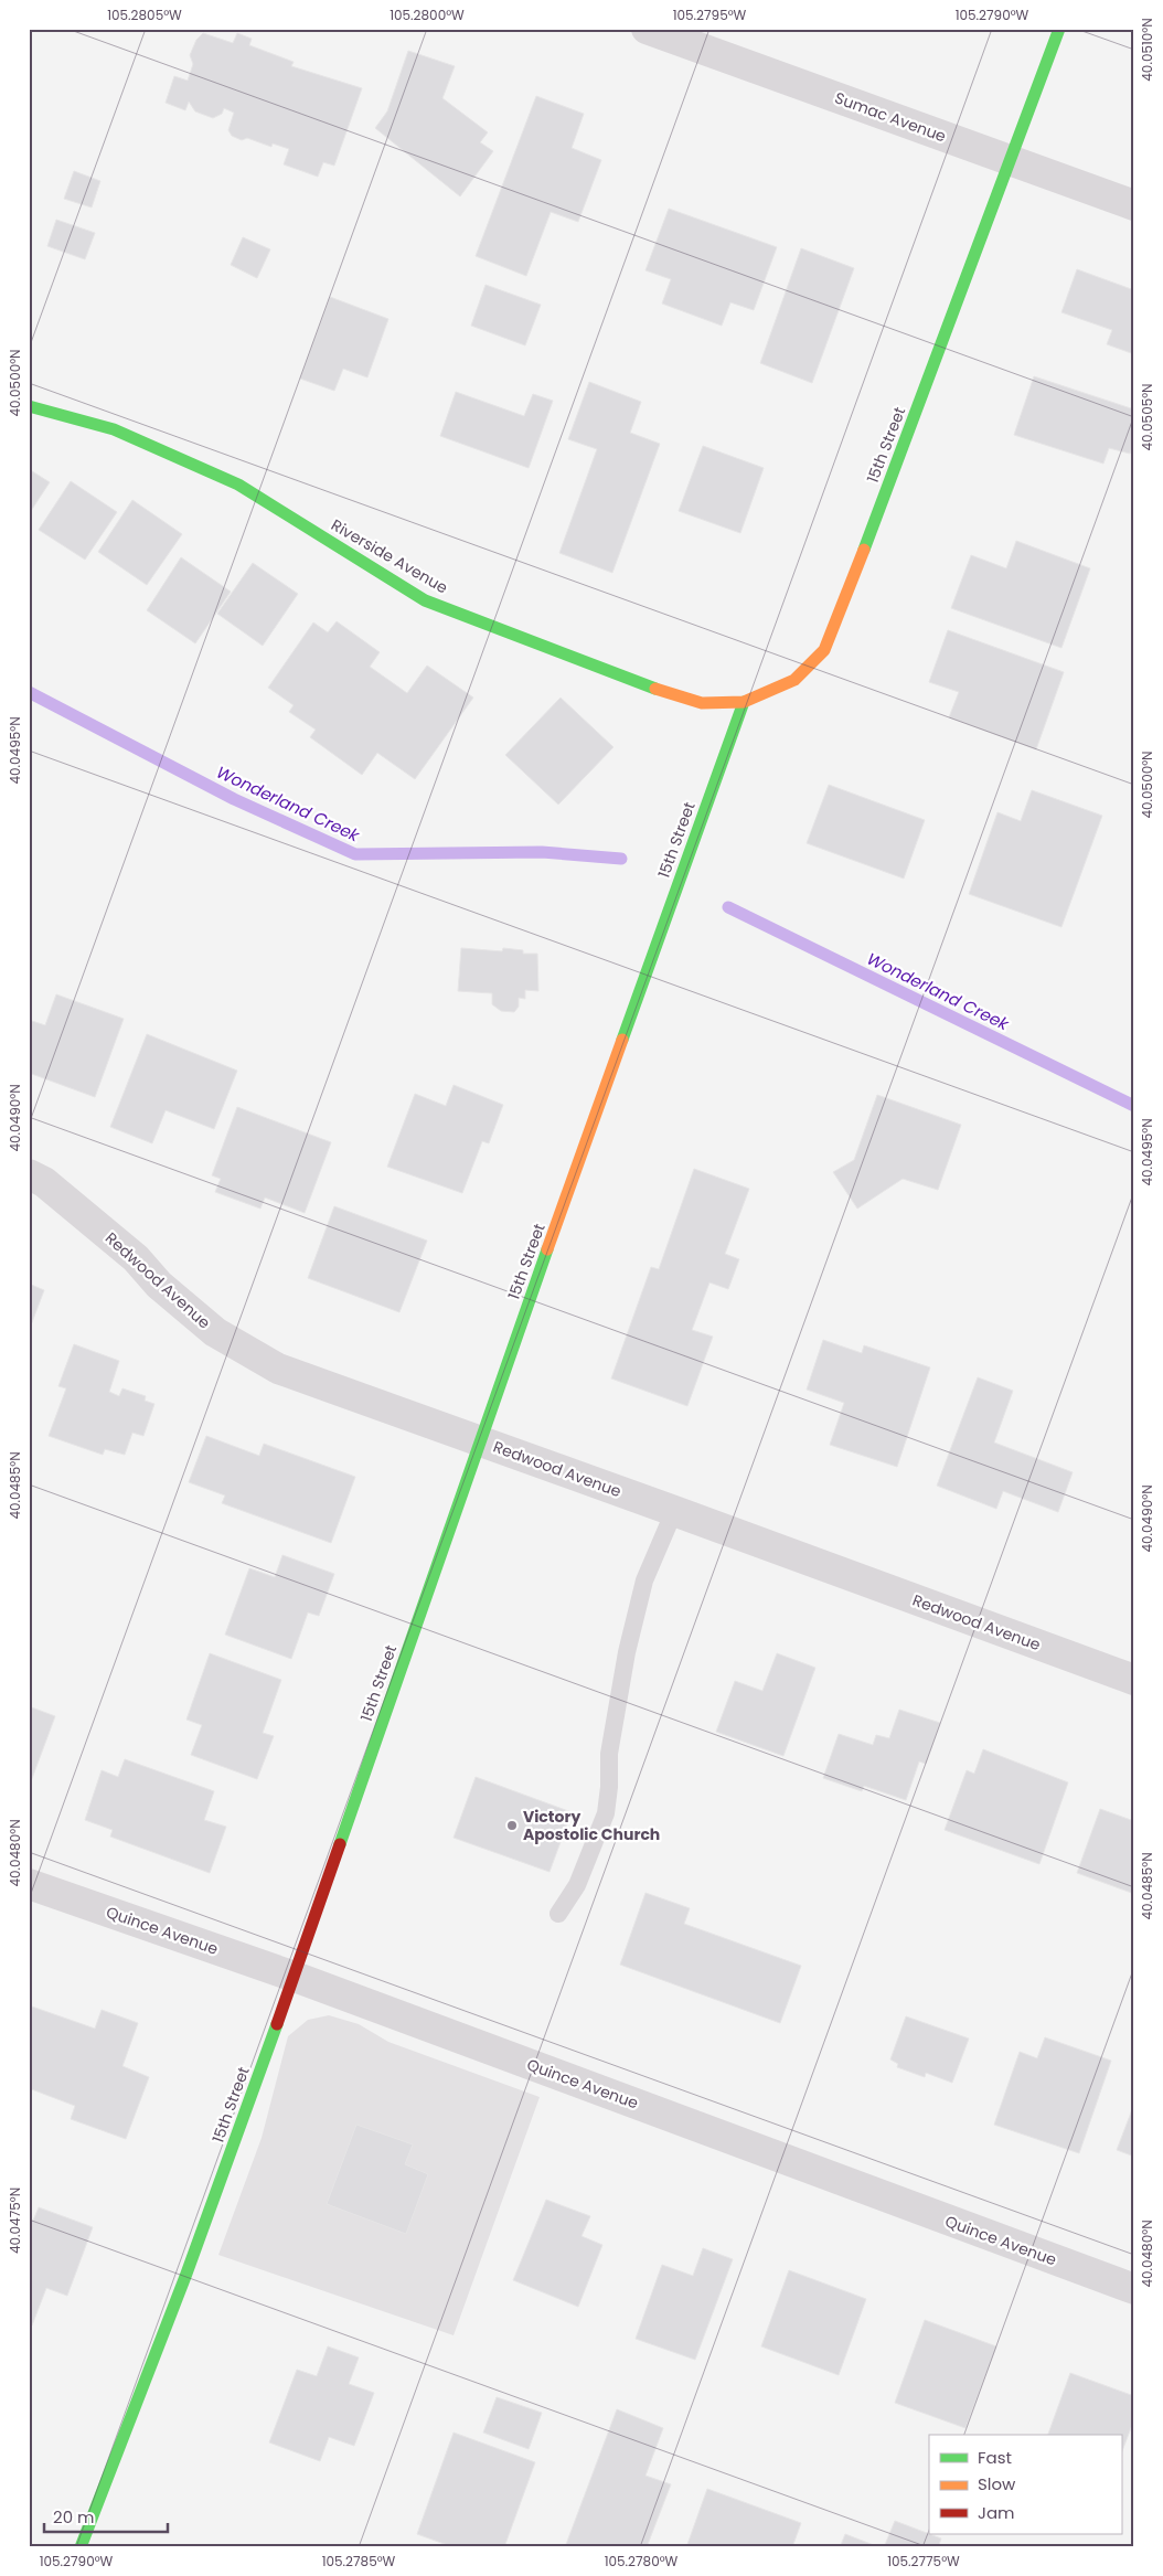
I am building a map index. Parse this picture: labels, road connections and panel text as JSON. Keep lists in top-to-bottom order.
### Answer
{
  "streets": {
    "street": [
      "Sumac Avenue",
      "15th Street",
      "Riverside Avenue",
      "Redwood Avenue",
      "Quince Avenue"
    ]
  },
  "crossings": [
    ["Sumac Avenue", "15th Street"],
    ["15th Street", "Riverside Avenue"],
    ["15th Street", "Redwood Avenue"],
    ["15th Street", "Quince Avenue"]
  ],
  "water": ["Wonderland Creek"],
  "places": ["Victory Apostolic Church"],
  "legend": ["Fast", "Slow", "Jam"],
  "scale_bar": "20 m",
  "coordinates": [
    "105.2805°W",
    "105.2800°W",
    "105.2795°W",
    "105.2790°W",
    "40.0510°N",
    "40.0500°N",
    "40.0505°N",
    "40.0495°N",
    "40.0490°N",
    "40.0485°N",
    "40.0480°N",
    "40.0475°N",
    "105.2785°W",
    "105.2780°W",
    "105.2775°W"
  ]
}
